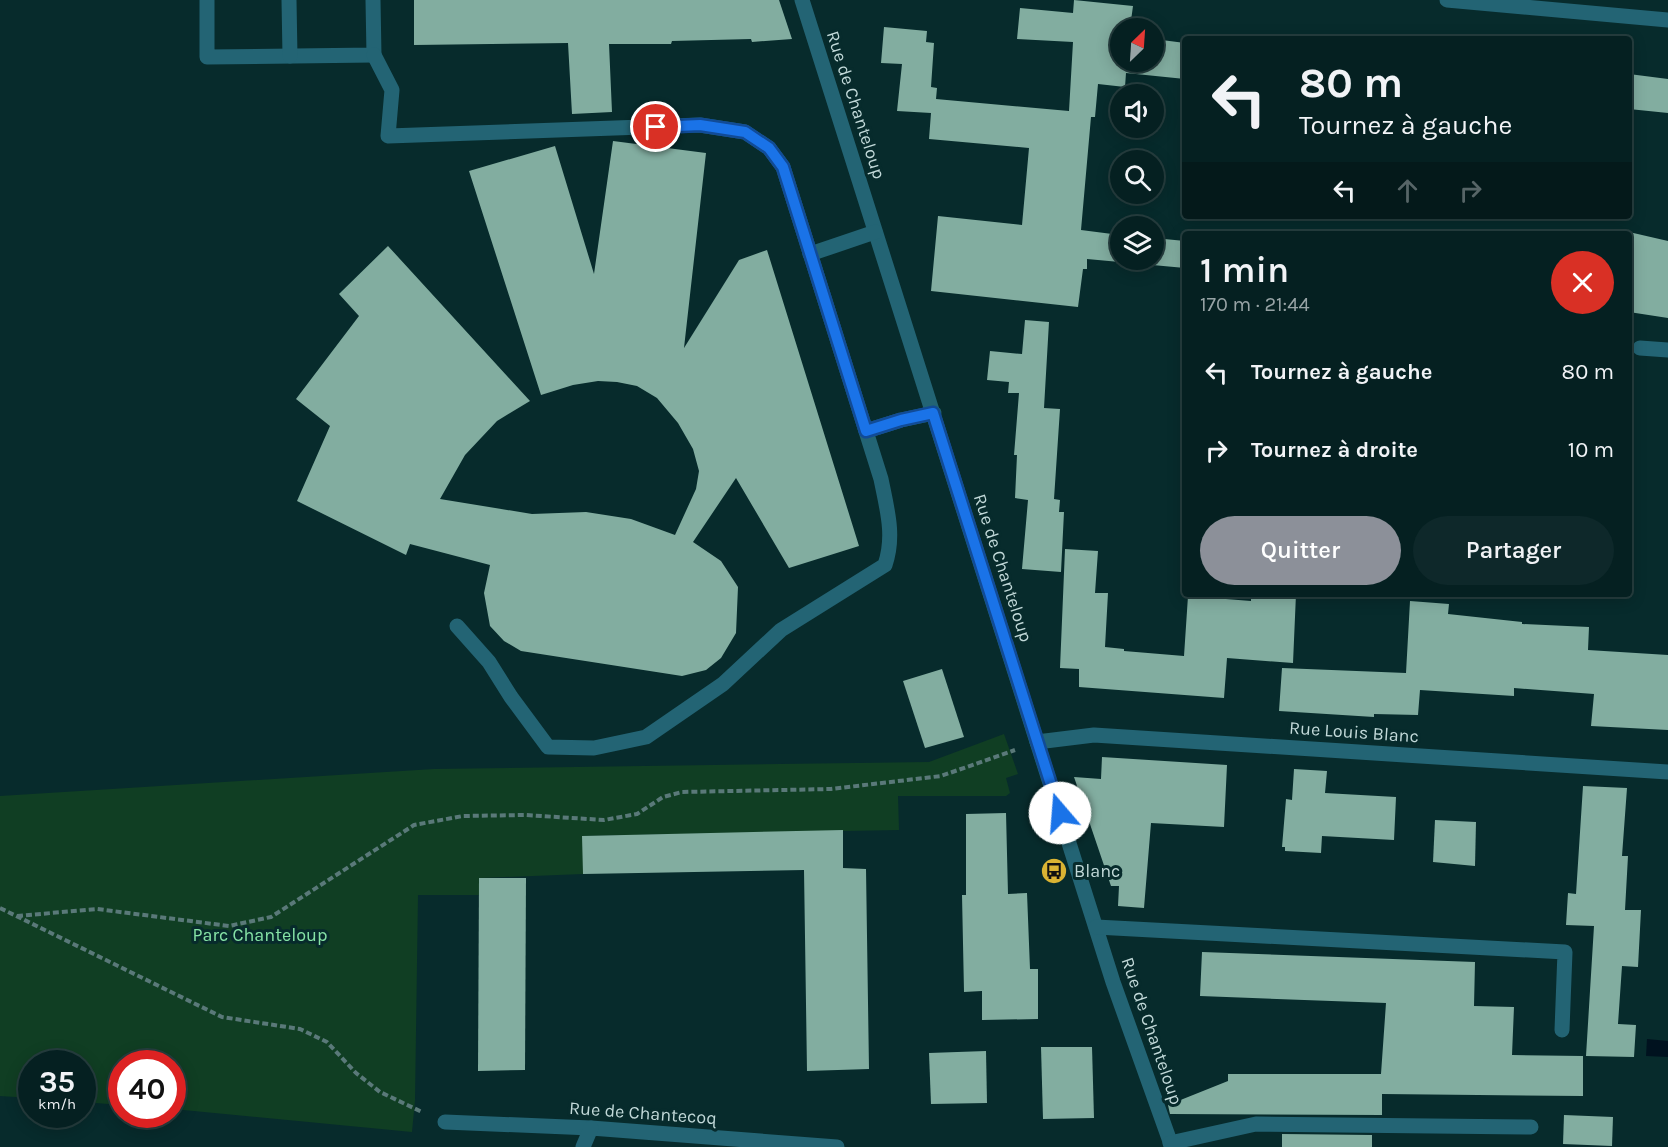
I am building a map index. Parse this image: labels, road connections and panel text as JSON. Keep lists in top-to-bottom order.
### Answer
{
  "streets": {
    "street": ["Rue de Chanteloup", "Rue Louis Blanc", "Rue de Chantecoq"]
  },
  "crossings": [
    ["Rue de Chanteloup", "Rue Louis Blanc"]
  ],
  "parks": ["Parc Chanteloup"],
  "places": {
    "bus stop": ["Blanc"]
  },
  "north": "top right",
  "page": {
    "turn": ["80 m", "Tournez à gauche"],
    "heading": ["1 min", "170 m · 21:44"],
    "list": [
      {
        "name": "Tournez à gauche",
        "value": "80 m"
      },
      {
        "name": "Tournez à droite",
        "value": "10 m"
      }
    ],
    "buttons": ["Quitter", "Partager"],
    "speed": "35 km/h",
    "limit": "40"
  }
}
